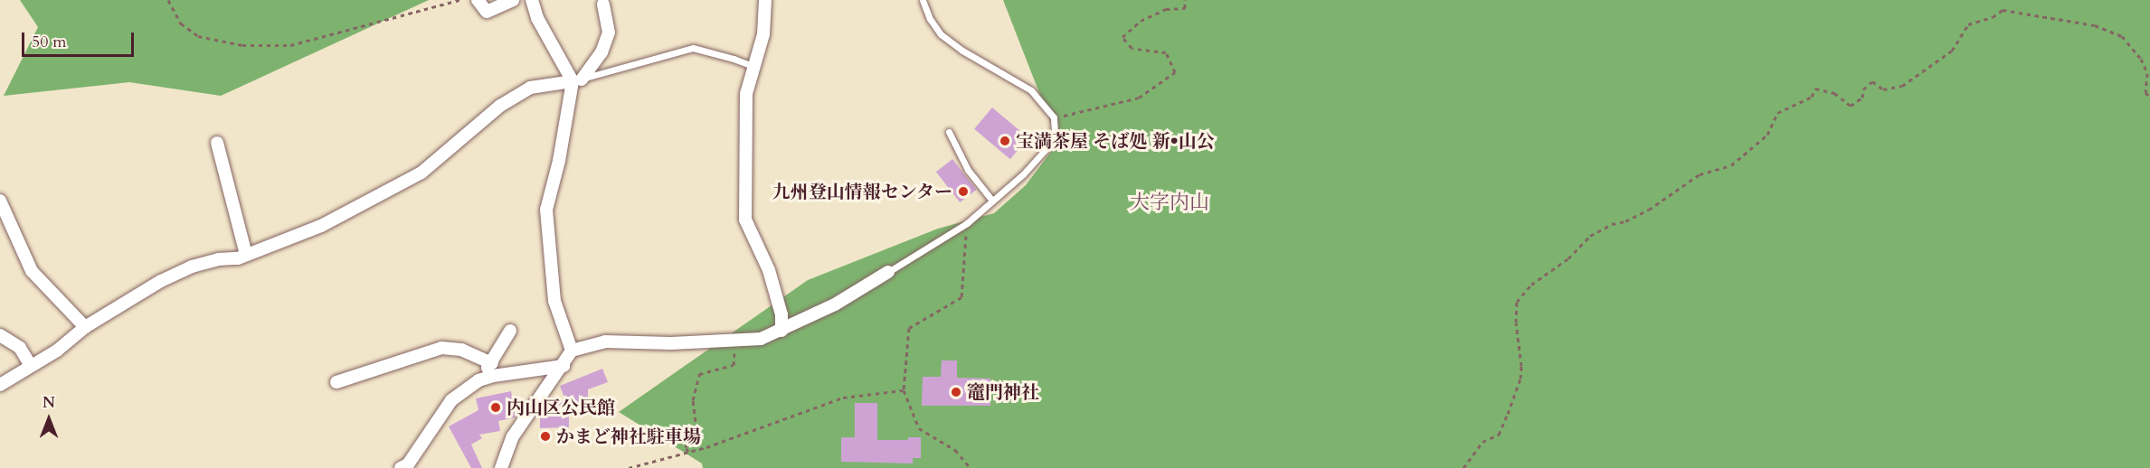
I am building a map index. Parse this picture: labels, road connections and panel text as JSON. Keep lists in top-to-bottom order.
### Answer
{
  "districts": ["大字内山"],
  "places": [
    "宝満茶屋 そば処 新•山公",
    "九州登山情報センター",
    "竈門神社",
    "内山区公民館",
    "かまど神社駐車場"
  ],
  "scale_bar": "50 m",
  "north": "top"
}
